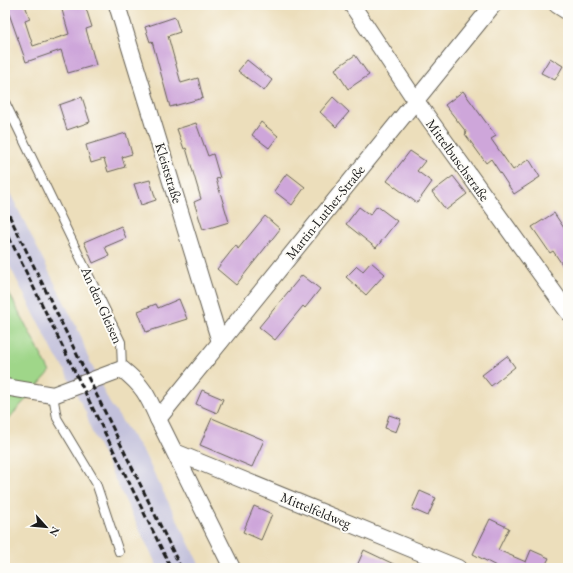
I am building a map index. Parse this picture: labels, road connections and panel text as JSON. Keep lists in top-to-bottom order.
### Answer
{
  "streets": {
    "street": [
      "Mittelbuschstraße",
      "Kleiststraße",
      "Martin-Luther-Straße",
      "Mittelfeldweg"
    ],
    "lane": ["An den Gleisen"]
  },
  "crossings": [
    ["Mittelbuschstraße", "Martin-Luther-Straße"],
    ["Kleiststraße", "Martin-Luther-Straße"]
  ],
  "north": "bottom right"
}
